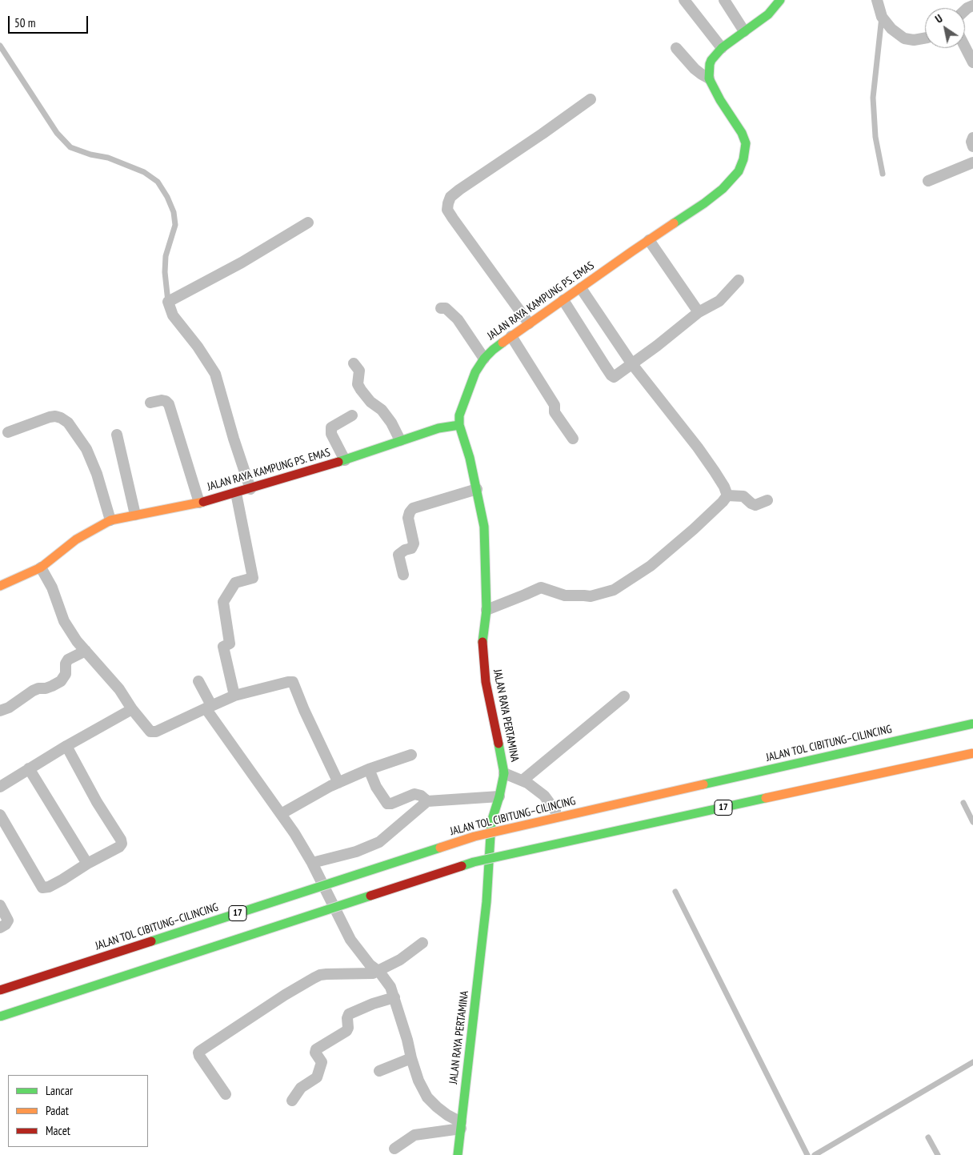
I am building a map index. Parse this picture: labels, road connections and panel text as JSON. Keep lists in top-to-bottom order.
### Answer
{
  "streets": {
    "main road": [
      "JALAN RAYA KAMPUNG PS. EMAS",
      "JALAN RAYA PERTAMINA",
      "JALAN TOL CIBITUNG–CILINCING",
      "17"
    ]
  },
  "crossings": [
    ["JALAN RAYA KAMPUNG PS. EMAS", "JALAN RAYA PERTAMINA"]
  ],
  "legend": ["Lancar", "Padat", "Macet"],
  "scale_bar": "50 m",
  "north": "top left"
}
